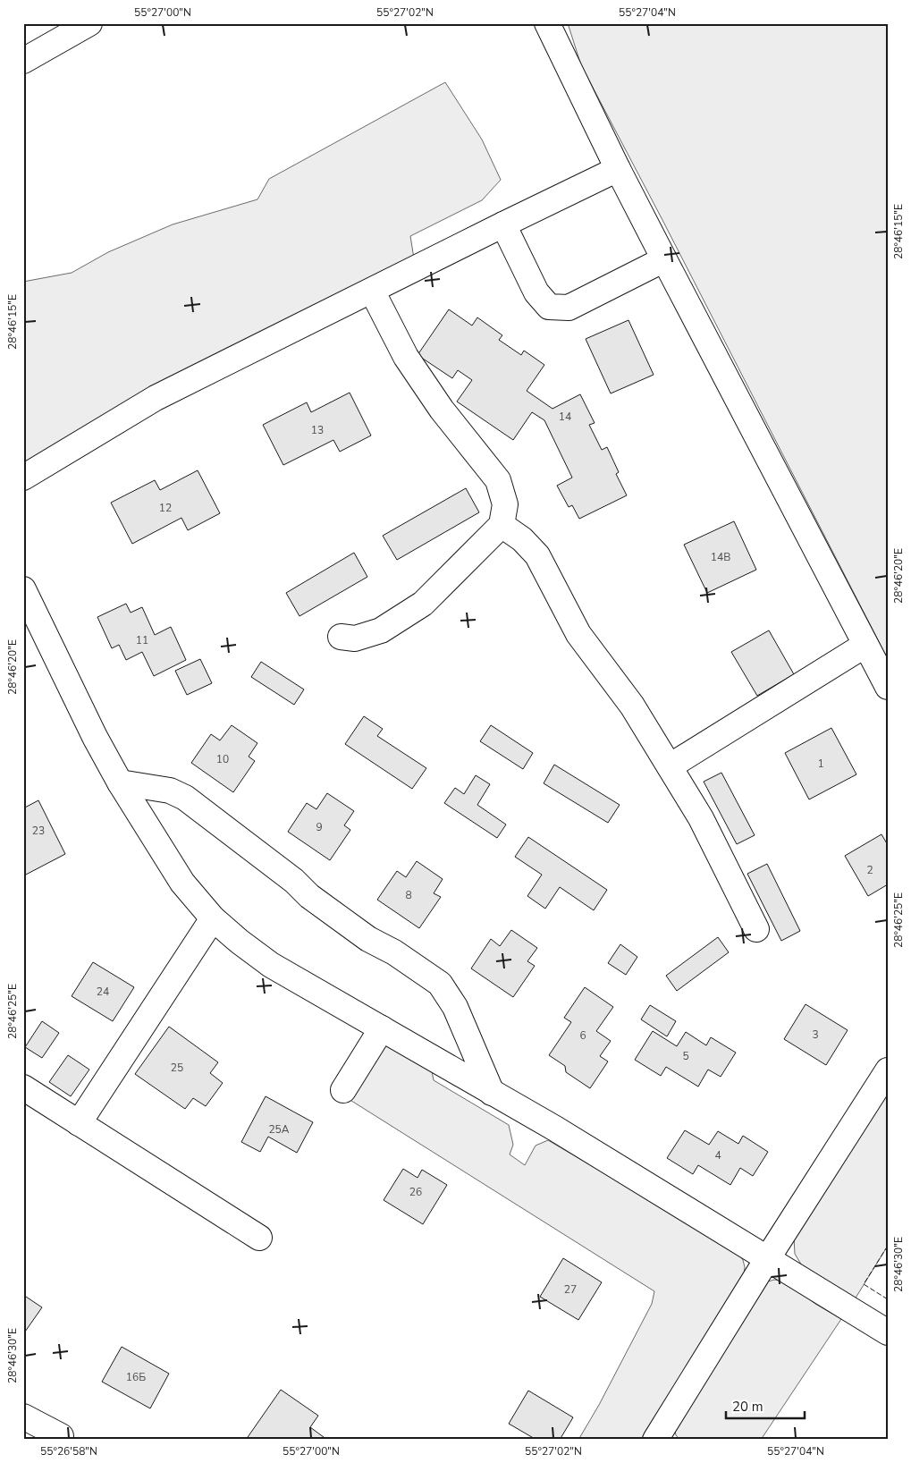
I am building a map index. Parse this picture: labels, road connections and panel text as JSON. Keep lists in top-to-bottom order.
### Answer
{
  "house_numbers": [
    "14",
    "13",
    "12",
    "14В",
    "11",
    "10",
    "1",
    "9",
    "23",
    "2",
    "8",
    "24",
    "3",
    "6",
    "5",
    "25",
    "25А",
    "4",
    "26",
    "27",
    "16Б"
  ],
  "scale_bar": "20 m",
  "coordinates": [
    "55°27'00\"N",
    "55°27'02\"N",
    "55°27'04\"N",
    "28°46'15\"E",
    "28°46'20\"E",
    "28°46'25\"E",
    "28°46'30\"E",
    "55°26'58\"N"
  ]
}
